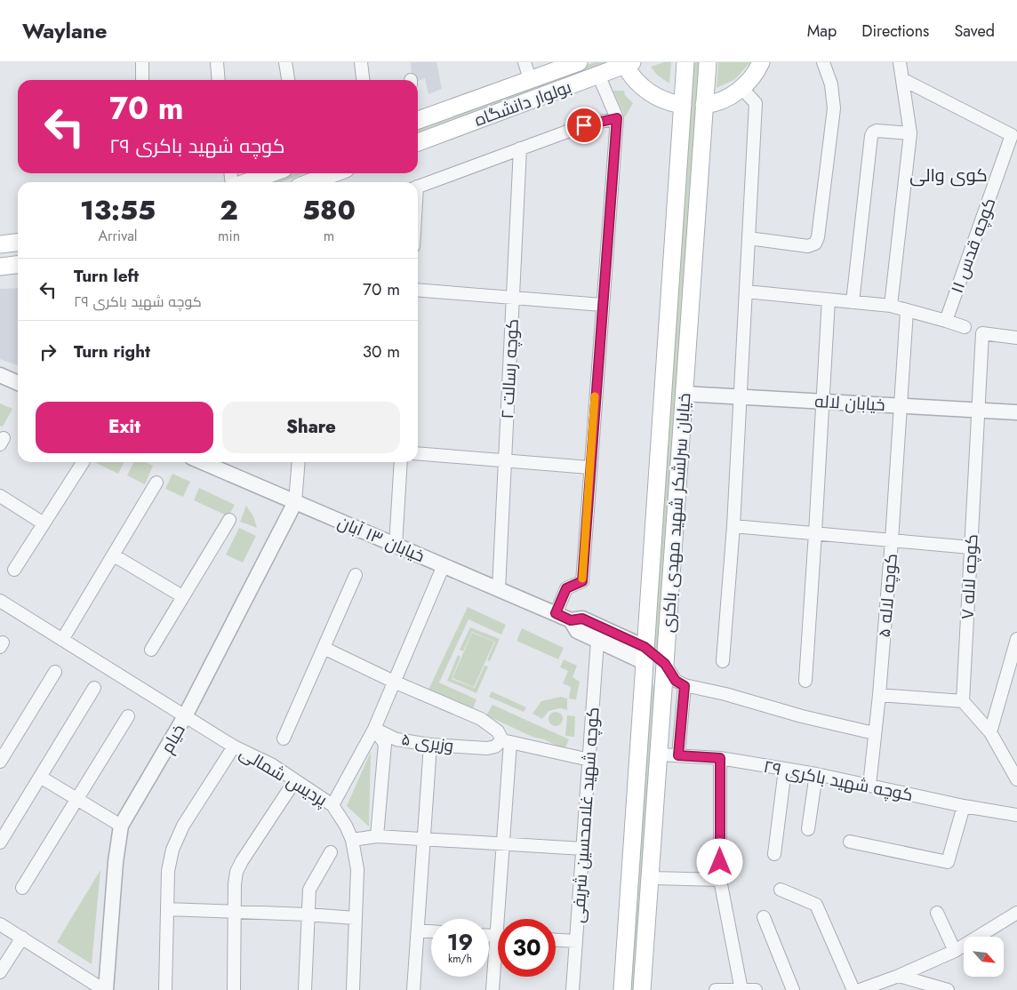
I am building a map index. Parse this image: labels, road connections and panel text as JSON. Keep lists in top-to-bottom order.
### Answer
{
  "streets": {
    "main road": ["بولوار دانشگاه", "خیابان سرلشکر شهید مهدی باکری"],
    "street": [
      "کوچه قدس ۱۱",
      "کوچه رسالت ۲",
      "خیابان لاله",
      "خیابان ۱۳ آبان",
      "کوچه لاله ۷",
      "کوچه لاله ۵",
      "خیام",
      "وزیری ۵",
      "پردیس شمالی",
      "کوچه شهید باکری ۲۹",
      "کوچه شهید غلامحسین شریفی"
    ]
  },
  "crossings": [
    ["کوچه رسالت ۲", "خیابان ۱۳ آبان"],
    ["خیابان لاله", "خیابان سرلشکر شهید مهدی باکری"],
    ["خیابان لاله", "کوچه لاله ۷"],
    ["خیابان لاله", "کوچه لاله ۵"],
    ["خیابان سرلشکر شهید مهدی باکری", "خیابان ۱۳ آبان"],
    ["خیابان سرلشکر شهید مهدی باکری", "کوچه شهید باکری ۲۹"],
    ["خیابان ۱۳ آبان", "خیام"],
    ["خیابان ۱۳ آبان", "کوچه شهید غلامحسین شریفی"],
    ["کوچه لاله ۵", "کوچه شهید باکری ۲۹"],
    ["خیام", "پردیس شمالی"]
  ],
  "districts": ["کوی والی"],
  "north": "bottom right",
  "page": {
    "header": "Waylane",
    "nav": ["Map", "Directions", "Saved"],
    "turn": ["70 m", "کوچه شهید باکری ۲۹"],
    "eta": [
      "13:55",
      "Arrival",
      "2",
      "min",
      "580",
      "m"
    ],
    "list": [
      {
        "name": "Turn left",
        "note": "کوچه شهید باکری ۲۹",
        "value": "70 m"
      },
      {
        "name": "Turn right",
        "value": "30 m"
      }
    ],
    "buttons": ["Exit", "Share"],
    "speed": "19 km/h",
    "limit": "30"
  }
}
